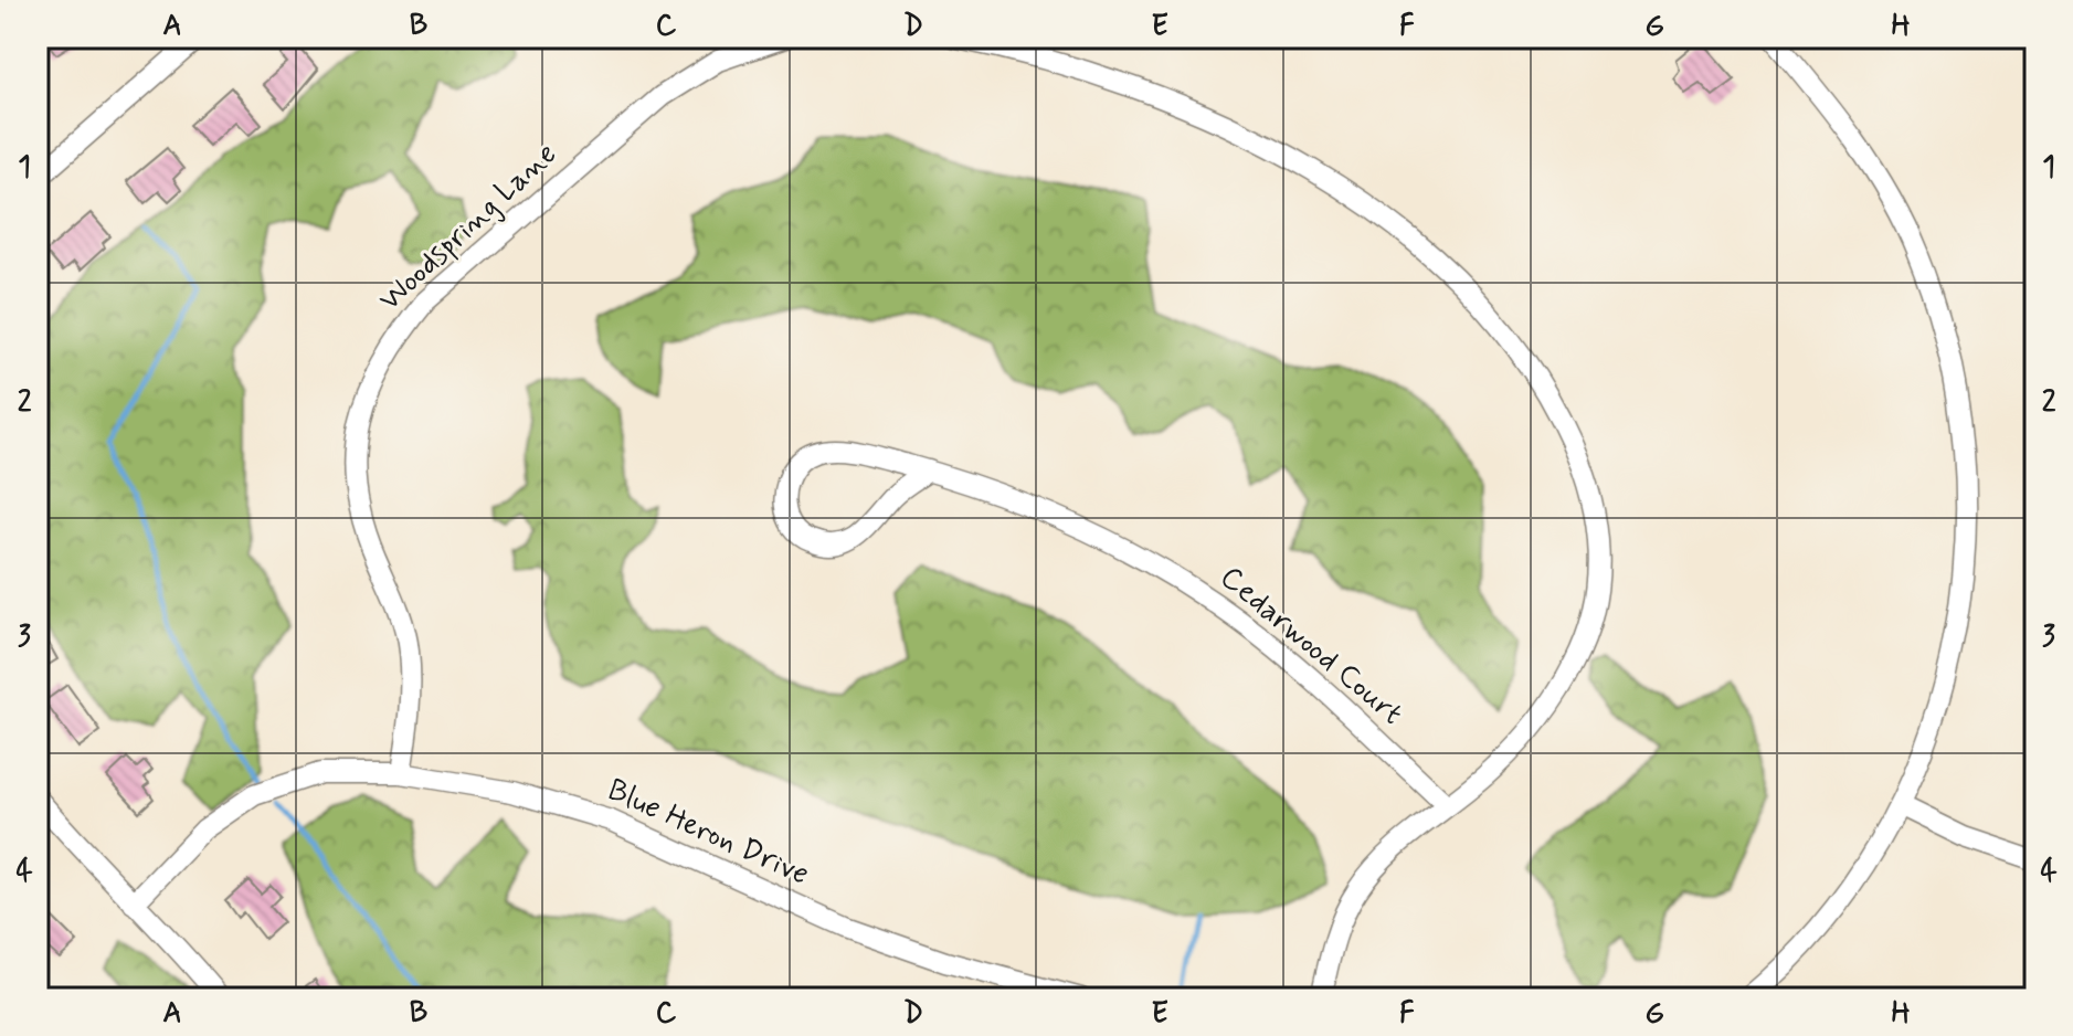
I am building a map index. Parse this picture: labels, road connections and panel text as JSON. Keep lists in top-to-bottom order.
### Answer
{
  "streets": {
    "street": ["Woodspring Lane", "Cedarwood Court", "Blue Heron Drive"]
  },
  "crossings": [
    ["Woodspring Lane", "Blue Heron Drive"]
  ],
  "grid": {
    "columns": [
      "A",
      "B",
      "C",
      "D",
      "E",
      "F",
      "G",
      "H"
    ],
    "rows": [
      "1",
      "2",
      "3",
      "4"
    ]
  }
}
